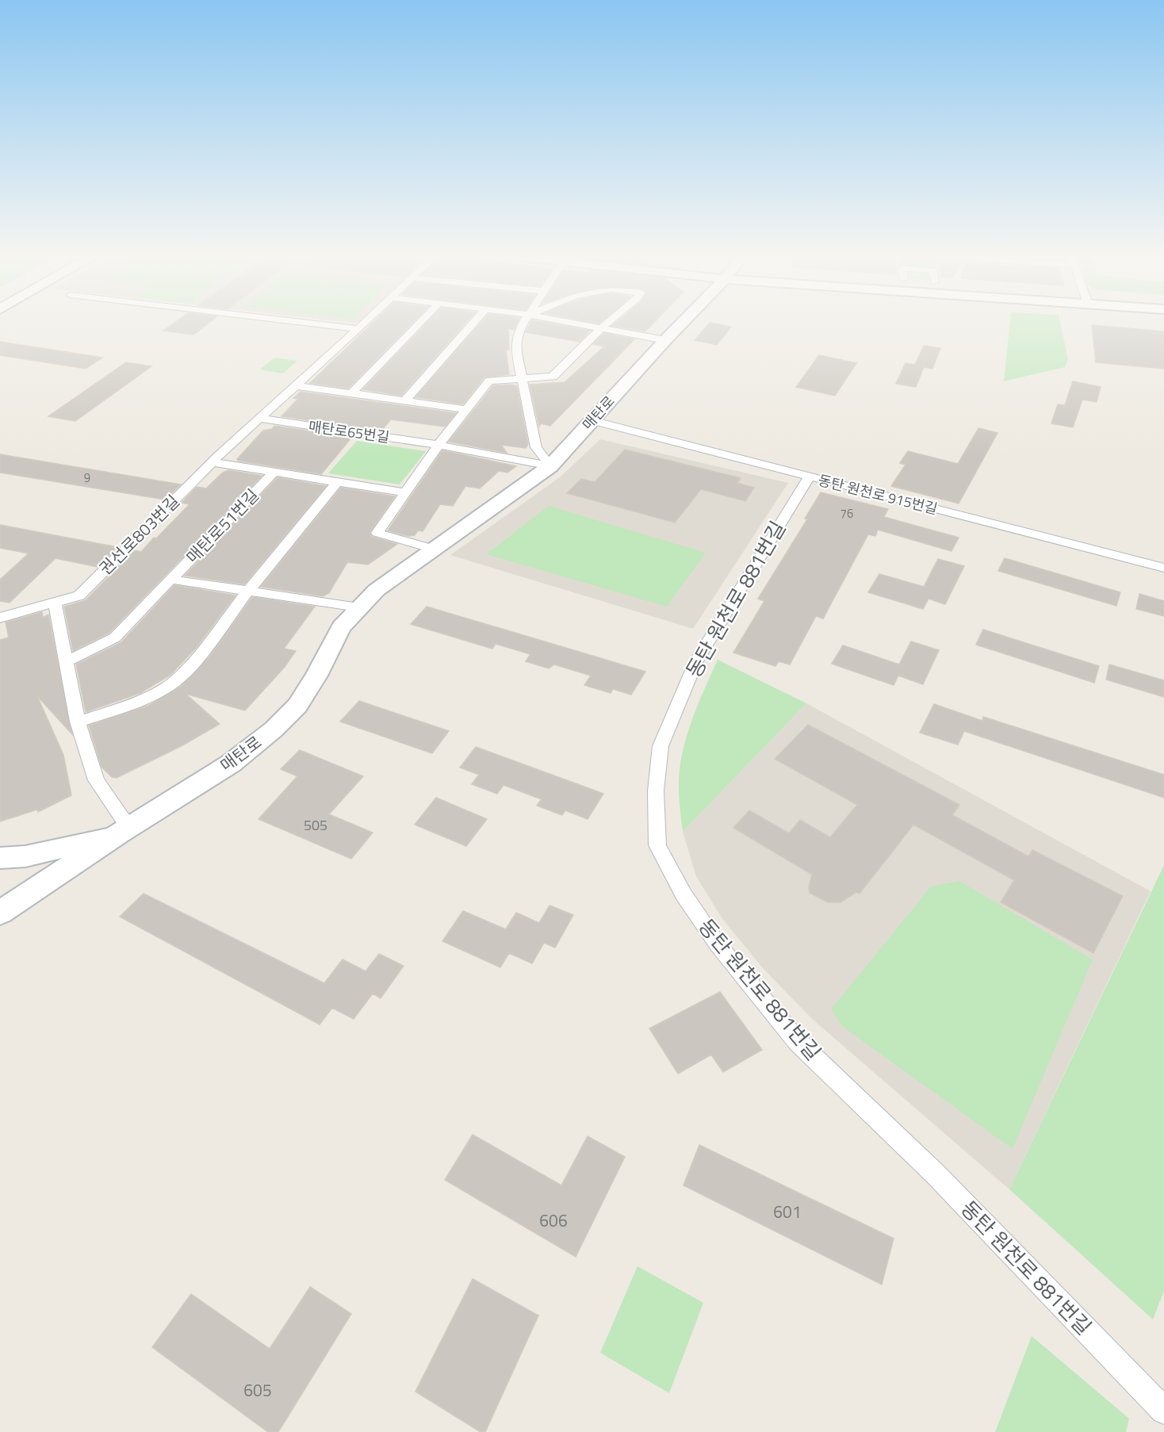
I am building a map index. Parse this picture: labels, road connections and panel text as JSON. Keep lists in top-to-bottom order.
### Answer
{
  "streets": {
    "street": [
      "매탄로",
      "매탄로65번길",
      "동탄 원천로 915번길",
      "매탄로51번길",
      "권선로803번길",
      "동탄 원천로 881번길"
    ]
  },
  "crossings": [
    ["매탄로", "매탄로65번길"],
    ["매탄로", "동탄 원천로 915번길"],
    ["매탄로", "매탄로51번길"],
    ["매탄로65번길", "권선로803번길"],
    ["동탄 원천로 915번길", "동탄 원천로 881번길"]
  ],
  "house_numbers": [
    "9",
    "76",
    "505",
    "601",
    "606",
    "605"
  ]
}
